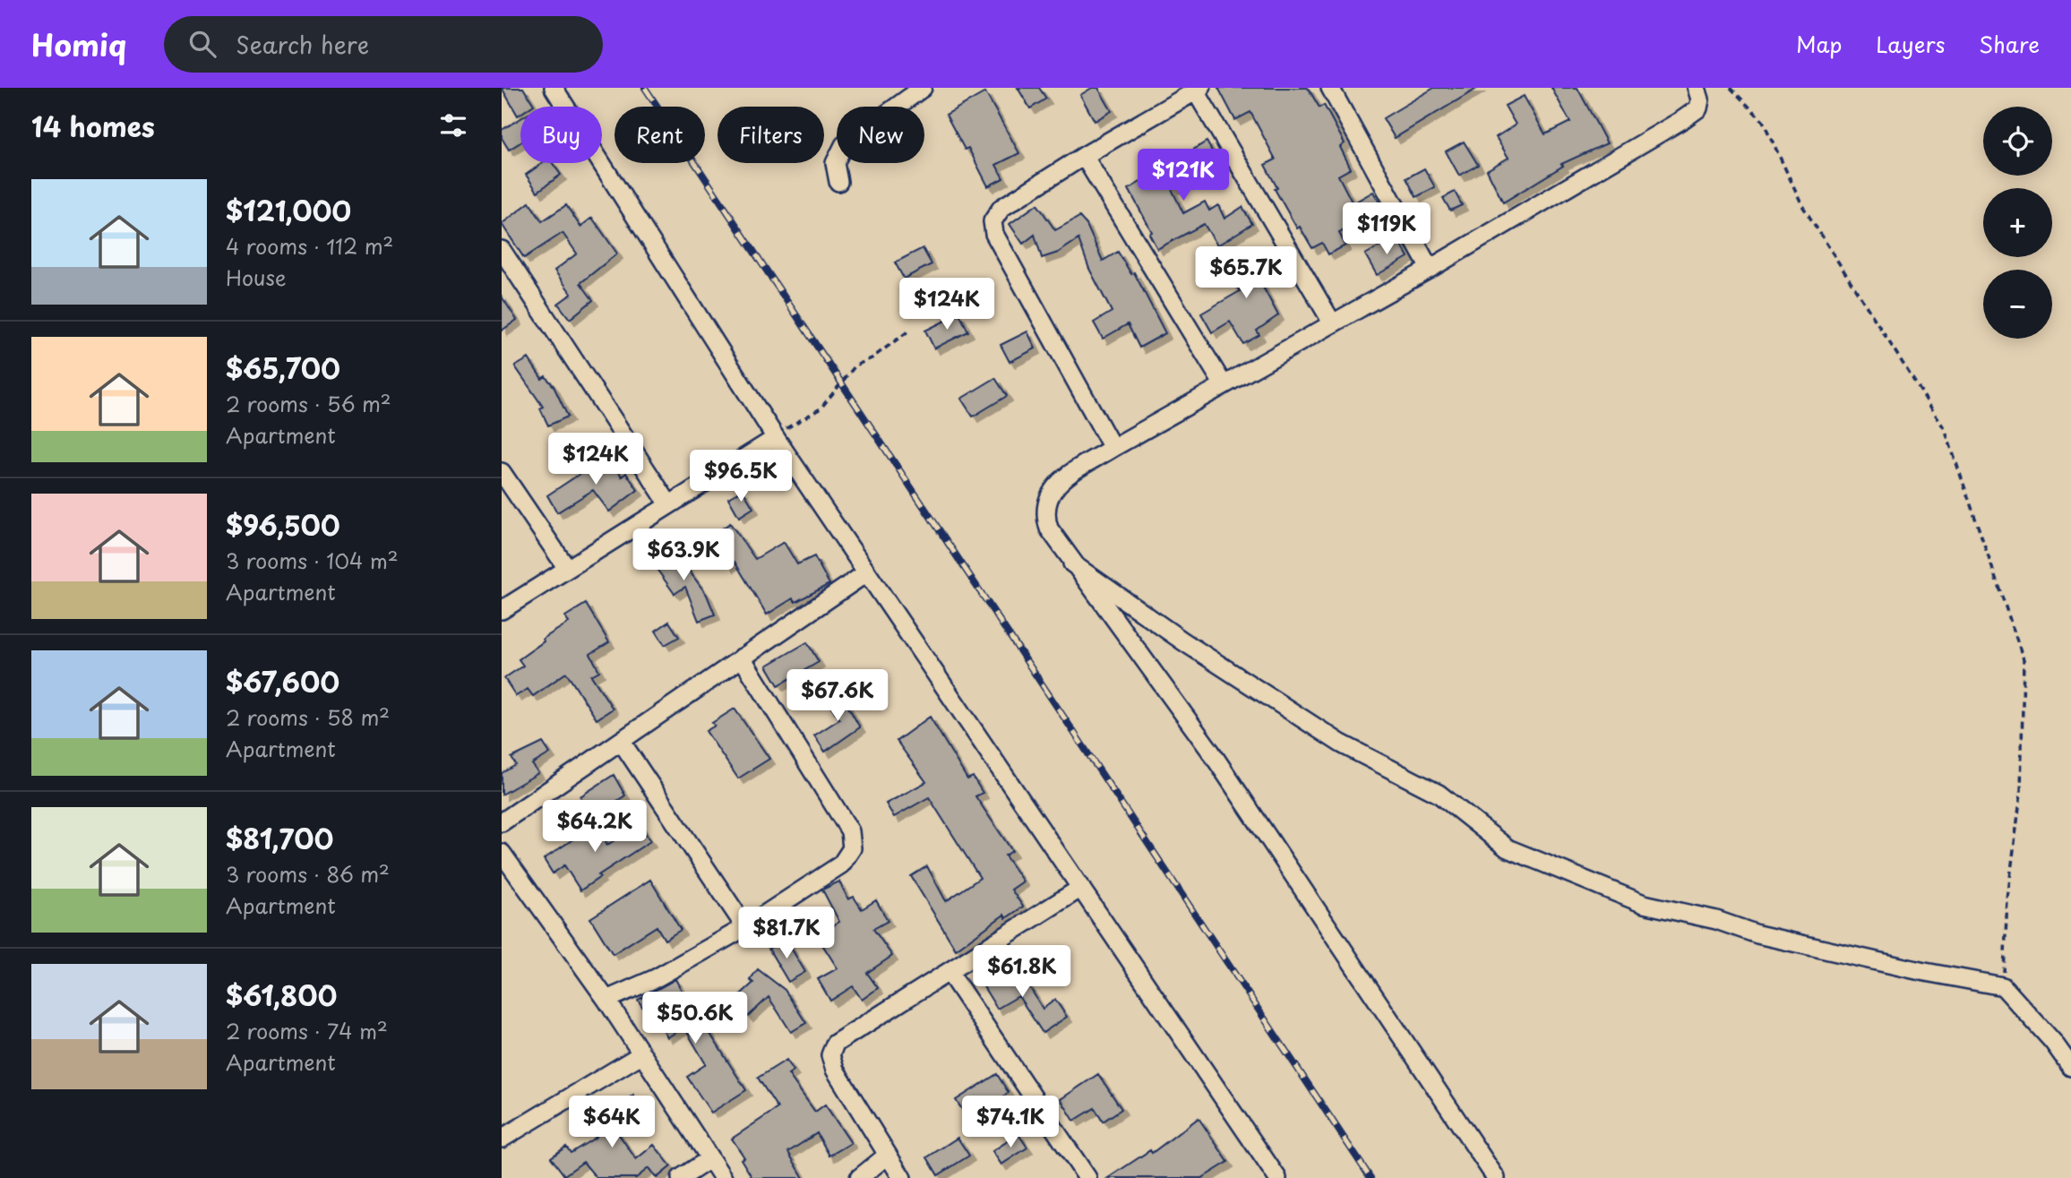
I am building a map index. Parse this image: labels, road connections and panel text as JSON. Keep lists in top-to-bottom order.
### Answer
{
  "page": {
    "header": "Homiq",
    "search": "Search here",
    "nav": ["Map", "Layers", "Share"],
    "heading": "14 homes",
    "map_buttons": ["+", "−"],
    "chip": [
      "Buy",
      "Rent",
      "Filters",
      "New"
    ],
    "price": [
      "$121K",
      "$119K",
      "$65.7K",
      "$124K",
      "$124K",
      "$96.5K",
      "$63.9K",
      "$67.6K",
      "$64.2K",
      "$81.7K",
      "$61.8K",
      "$50.6K",
      "$64K",
      "$74.1K"
    ],
    "list": [
      {
        "name": "$121,000",
        "note": "4 rooms · 112 m² · House"
      },
      {
        "name": "$65,700",
        "note": "2 rooms · 56 m² · Apartment"
      },
      {
        "name": "$96,500",
        "note": "3 rooms · 104 m² · Apartment"
      },
      {
        "name": "$67,600",
        "note": "2 rooms · 58 m² · Apartment"
      },
      {
        "name": "$81,700",
        "note": "3 rooms · 86 m² · Apartment"
      },
      {
        "name": "$61,800",
        "note": "2 rooms · 74 m² · Apartment"
      }
    ]
  }
}
